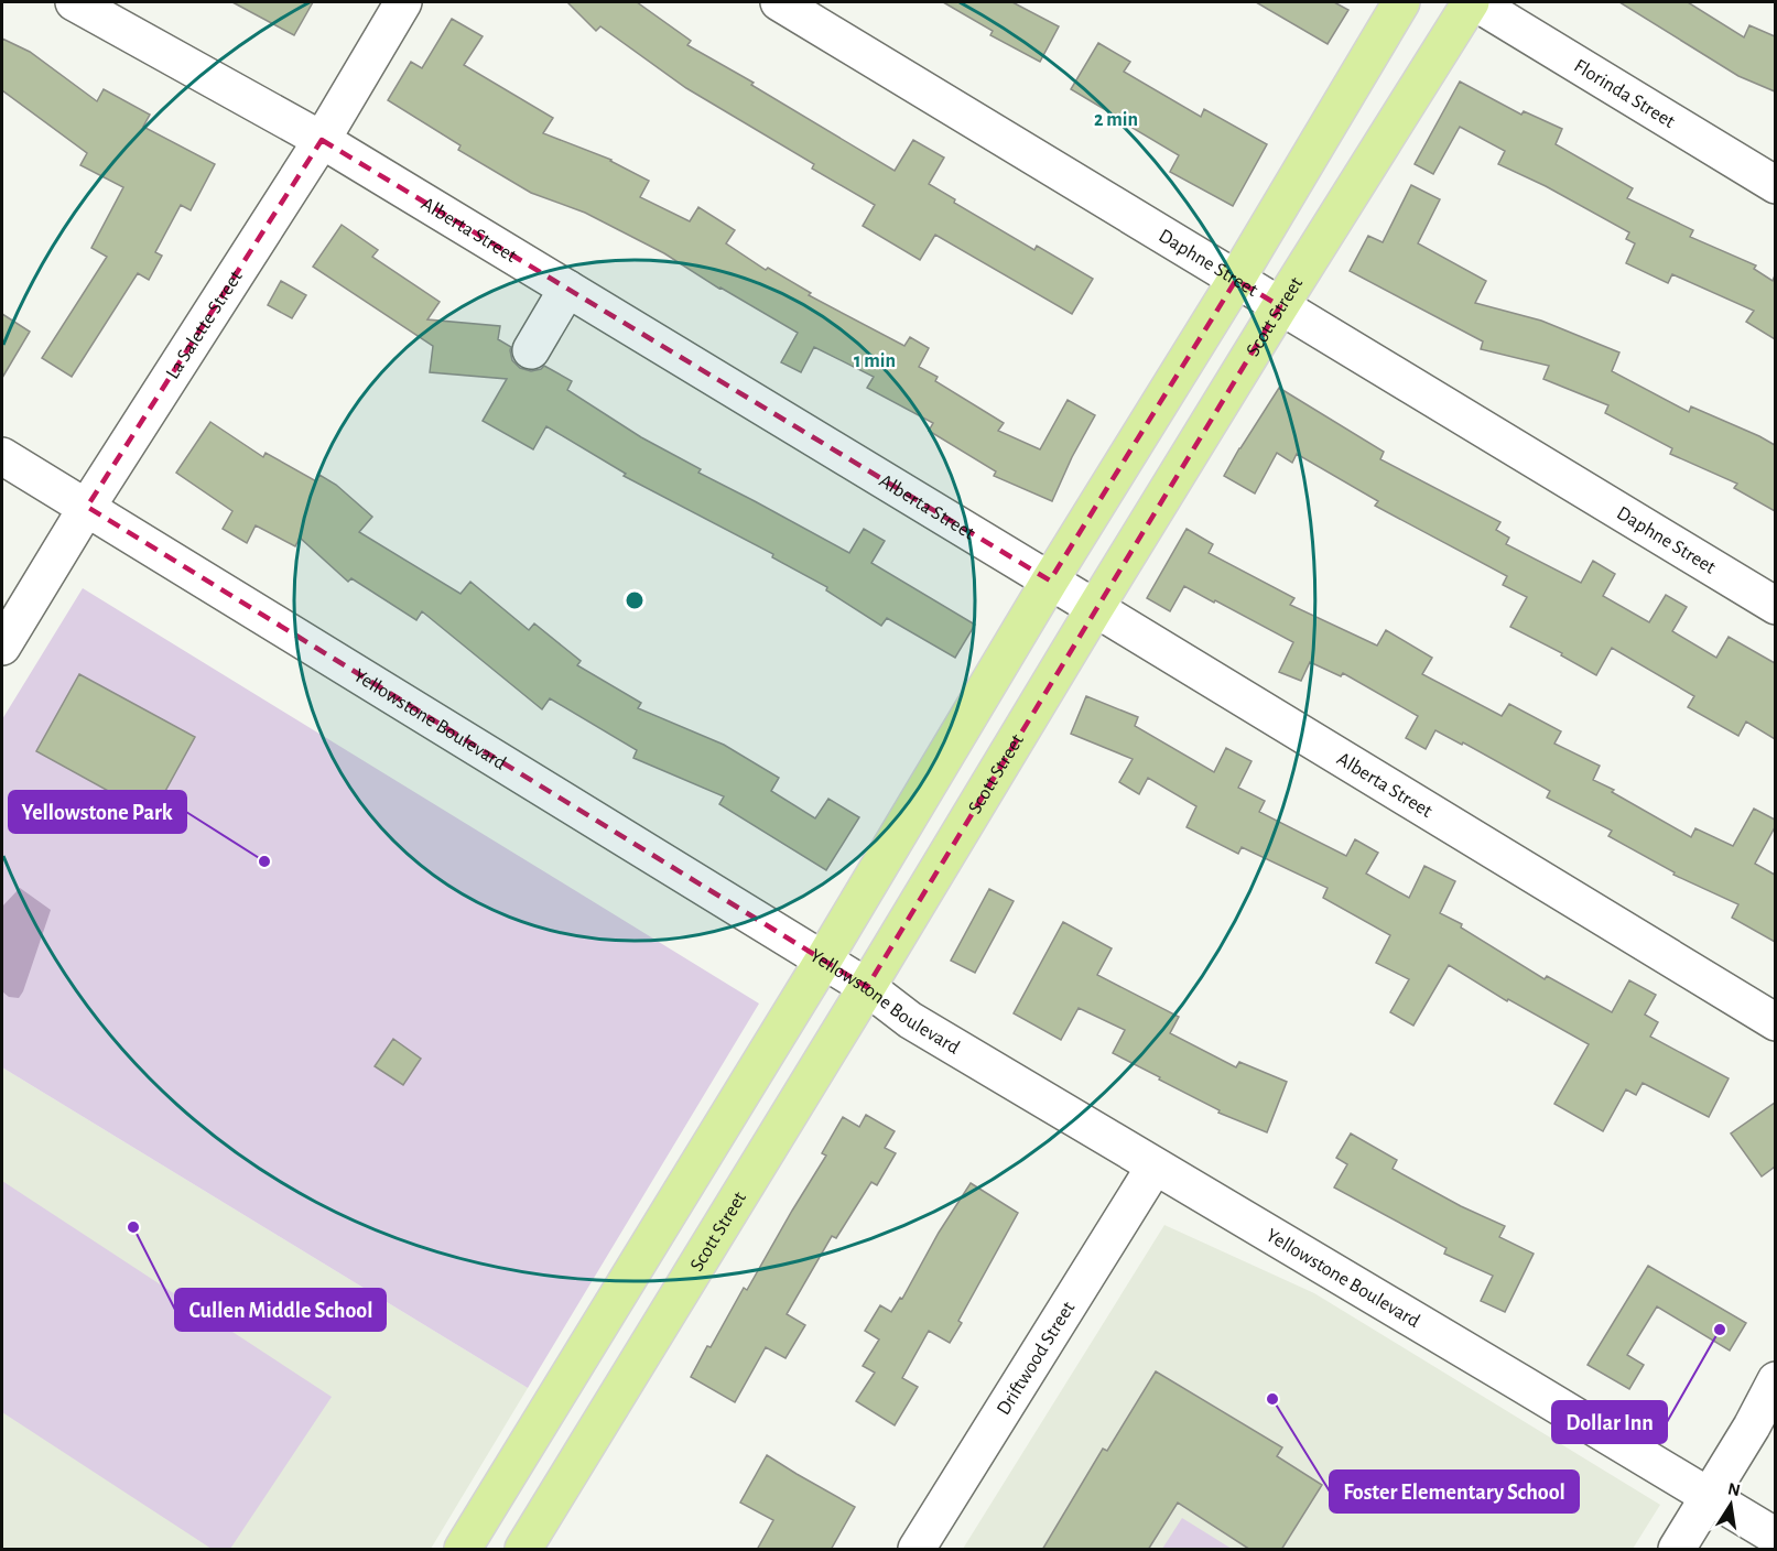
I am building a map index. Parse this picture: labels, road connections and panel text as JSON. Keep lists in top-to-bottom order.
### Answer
{
  "streets": {
    "main road": ["Scott Street"],
    "street": [
      "Florinda Street",
      "Alberta Street",
      "Daphne Street",
      "La Salette Street",
      "Yellowstone Boulevard",
      "Driftwood Street"
    ]
  },
  "crossings": [
    ["Florinda Street", "Scott Street"],
    ["Alberta Street", "Scott Street"],
    ["Alberta Street", "La Salette Street"],
    ["Daphne Street", "Scott Street"],
    ["Scott Street", "Yellowstone Boulevard"],
    ["La Salette Street", "Yellowstone Boulevard"],
    ["Yellowstone Boulevard", "Driftwood Street"]
  ],
  "places": [
    "Yellowstone Park",
    "Cullen Middle School",
    "Dollar Inn",
    "Foster Elementary School"
  ],
  "north": "top",
  "rings": ["2 min", "1 min"]
}
